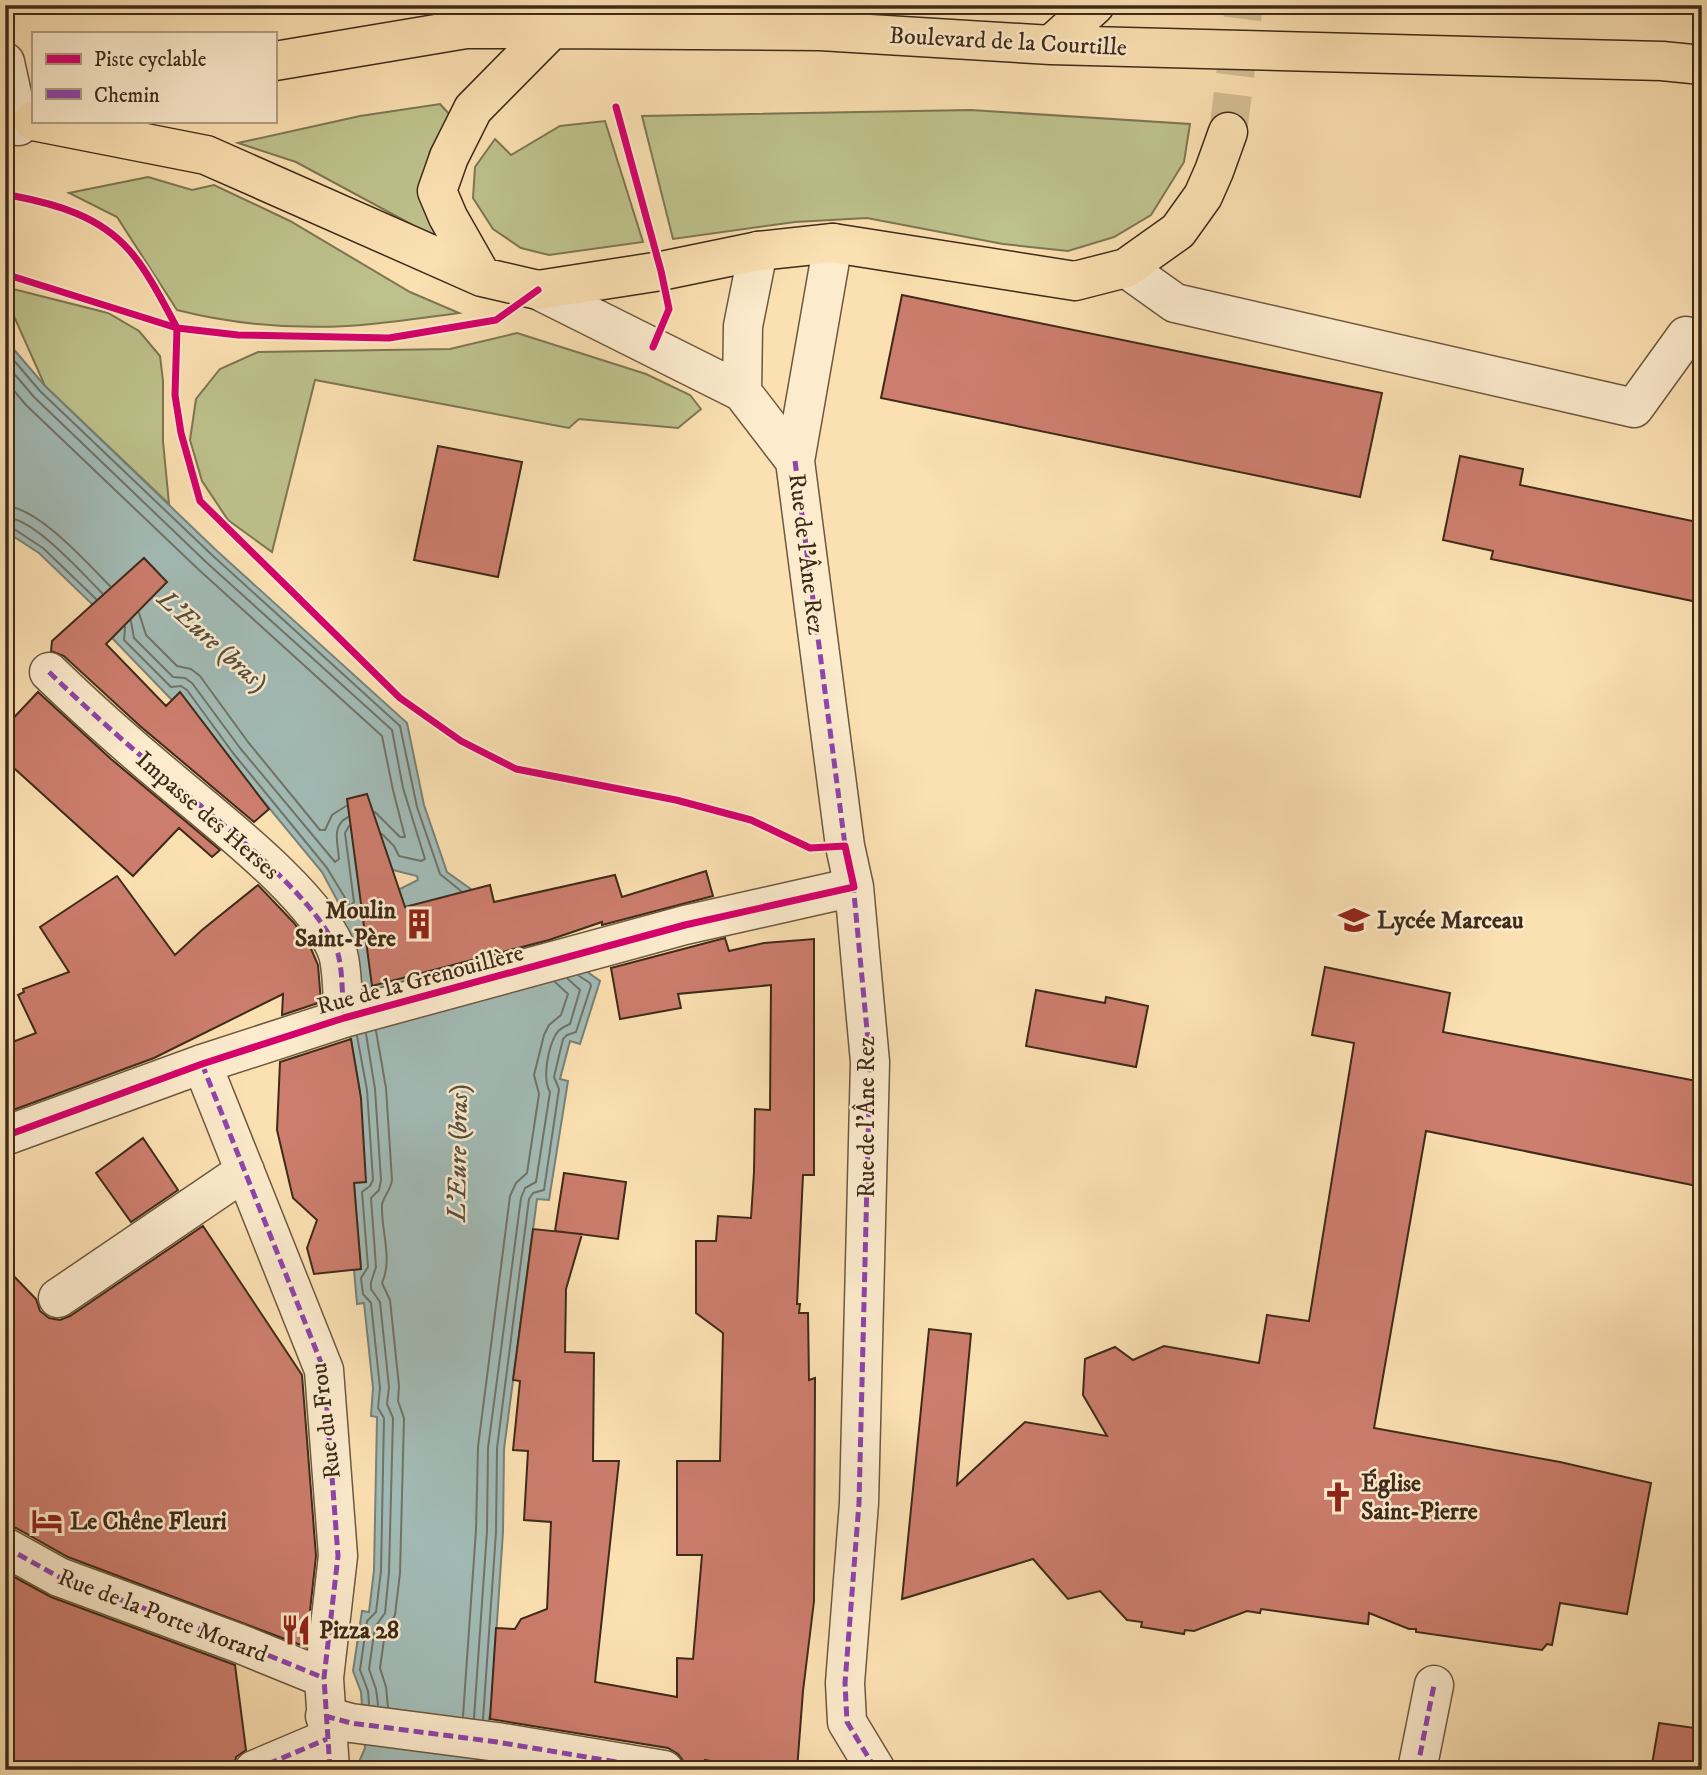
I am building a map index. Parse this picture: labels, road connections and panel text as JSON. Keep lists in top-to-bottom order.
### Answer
{
  "streets": {
    "main road": ["Boulevard de la Courtille"],
    "street": [
      "Rue de l'Âne Rez",
      "Impasse des Herses",
      "Rue de la Grenouillère",
      "Rue du Frou",
      "Rue de la Porte Morard"
    ]
  },
  "crossings": [
    ["Rue de l'Âne Rez", "Rue de la Grenouillère"],
    ["Impasse des Herses", "Rue de la Grenouillère"],
    ["Rue de la Grenouillère", "Rue du Frou"],
    ["Rue du Frou", "Rue de la Porte Morard"]
  ],
  "water": ["L'Eure (bras)"],
  "places": {
    "school or university": ["Lycée Marceau"],
    "building": ["Moulin Saint-Père"],
    "church": ["Église Saint-Pierre"],
    "hotel": ["Le Chêne Fleuri"],
    "restaurant": ["Pizza 28"]
  },
  "legend": ["Piste cyclable", "Chemin"]
}
